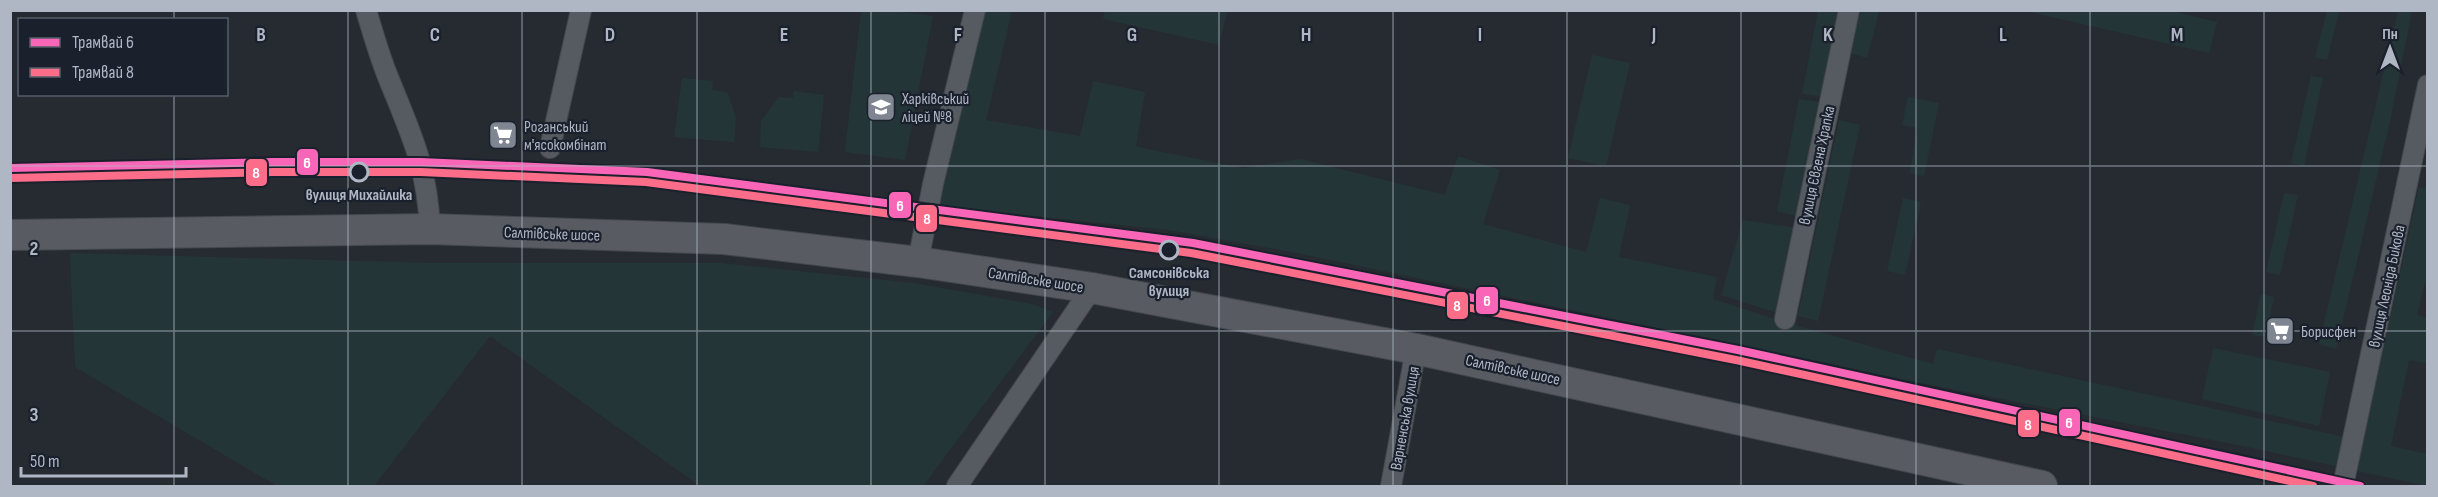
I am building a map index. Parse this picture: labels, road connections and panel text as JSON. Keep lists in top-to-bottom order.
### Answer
{
  "streets": {
    "main road": ["Салтівське шосе"],
    "street": ["вулиця Євгена Храпка", "вулиця Леоніда Бикова", "Варненська вулиця"]
  },
  "crossings": [
    ["Салтівське шосе", "Варненська вулиця"]
  ],
  "places": {
    "school or university": ["Харківський ліцей №8"],
    "supermarket": ["Роганський м'ясокомбінат", "Борисфен"],
    "other": ["вулиця Михайлика", "Самсонівська вулиця"]
  },
  "lines": ["tram line 6", "tram line 8"],
  "legend": ["Трамвай 6", "Трамвай 8"],
  "scale_bar": "50 m",
  "north": "top",
  "grid": {
    "columns": [
      "B",
      "C",
      "D",
      "E",
      "F",
      "G",
      "H",
      "I",
      "J",
      "K",
      "L",
      "M"
    ],
    "rows": ["2", "3"]
  }
}
